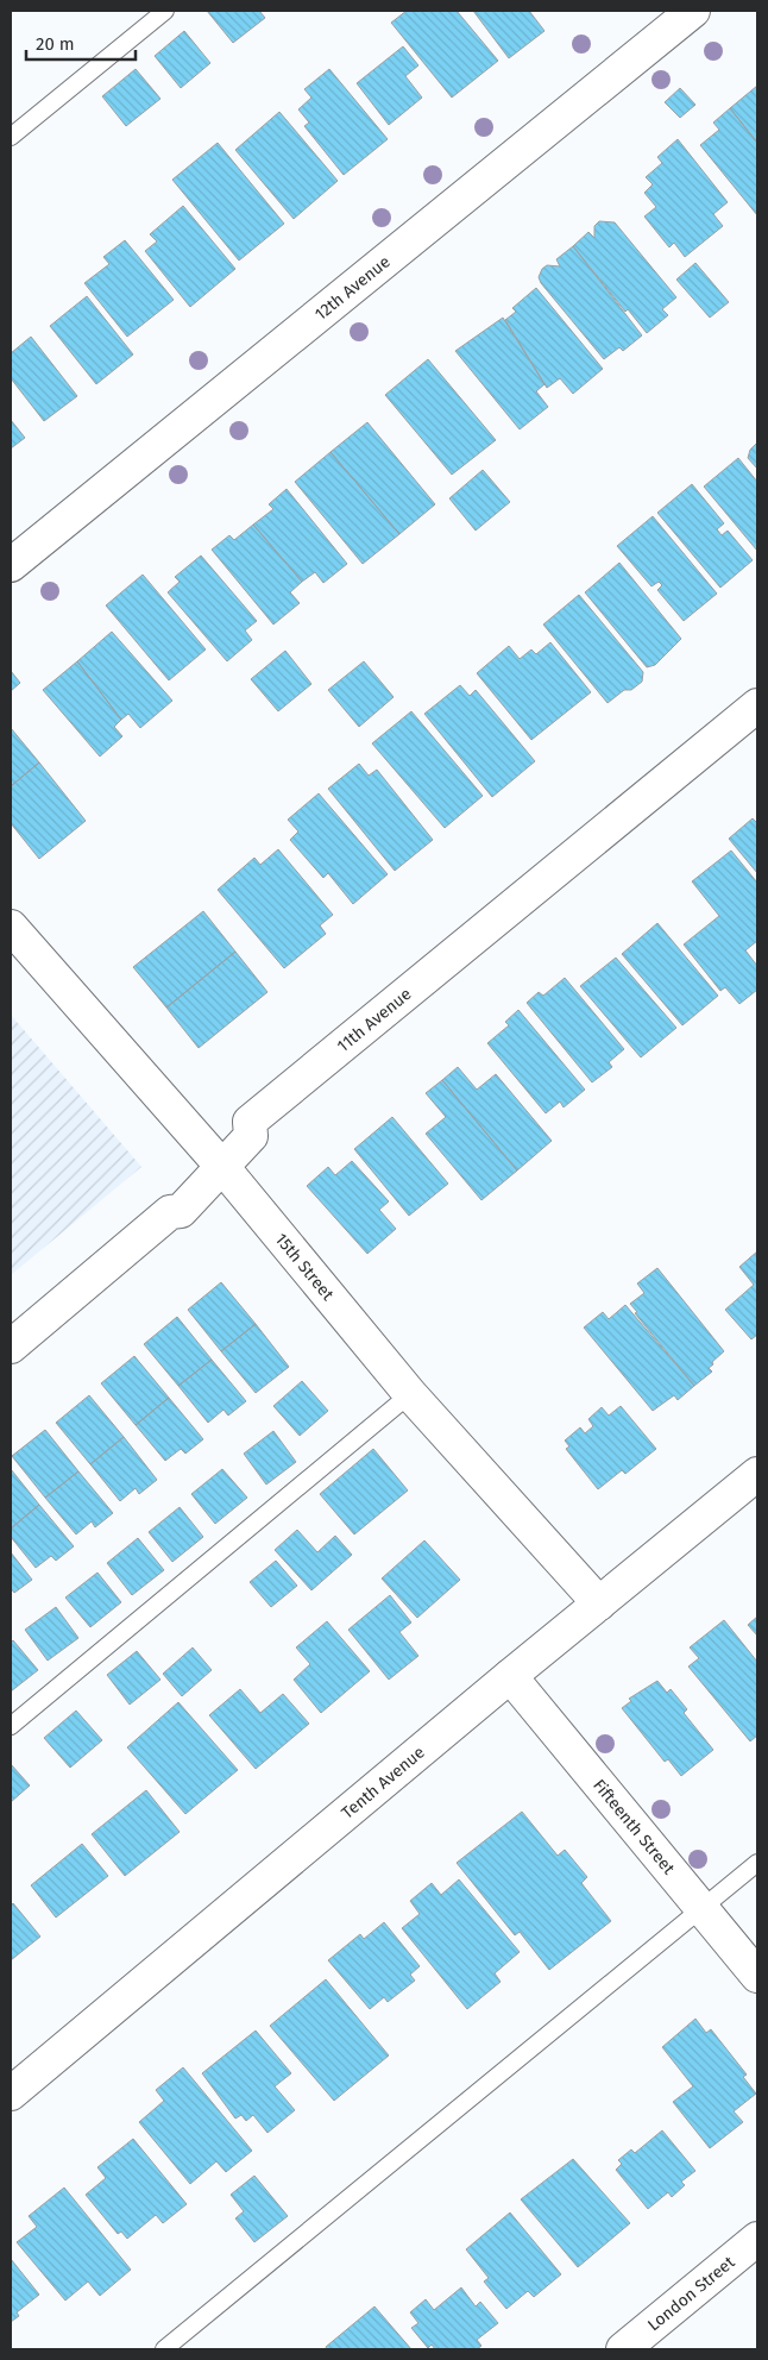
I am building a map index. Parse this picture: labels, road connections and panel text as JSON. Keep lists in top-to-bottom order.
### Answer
{
  "streets": {
    "street": [
      "12th Avenue",
      "11th Avenue",
      "15th Street",
      "Tenth Avenue",
      "Fifteenth Street",
      "London Street"
    ]
  },
  "crossings": [
    ["11th Avenue", "15th Street"],
    ["15th Street", "Tenth Avenue"],
    ["Tenth Avenue", "Fifteenth Street"]
  ],
  "scale_bar": "20 m"
}
